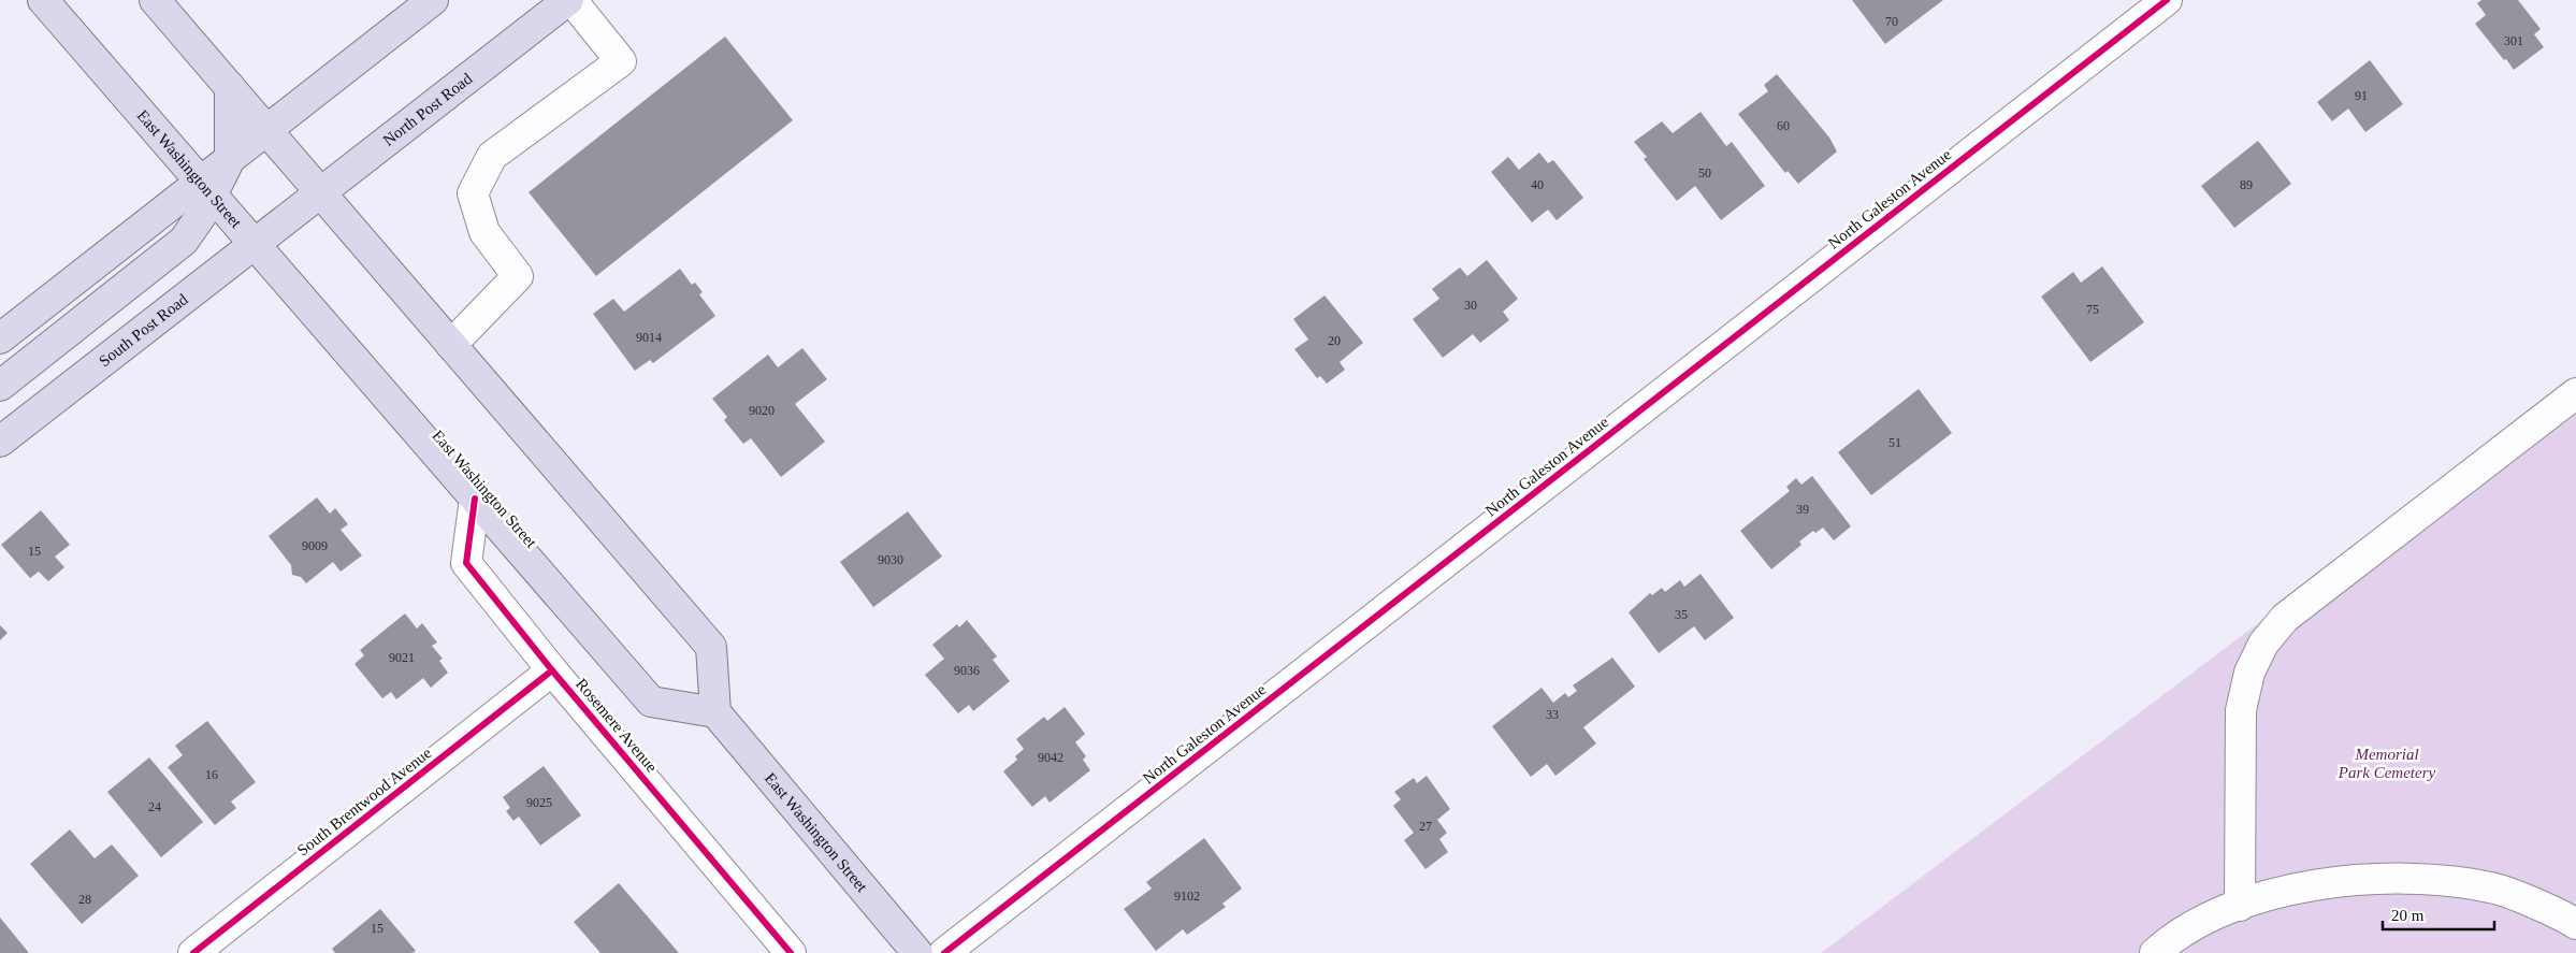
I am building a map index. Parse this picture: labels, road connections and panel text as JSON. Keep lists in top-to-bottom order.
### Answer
{
  "streets": {
    "main road": ["North Post Road", "East Washington Street", "South Post Road"],
    "street": ["North Galeston Avenue", "Rosemere Avenue", "South Brentwood Avenue"]
  },
  "crossings": [
    ["North Post Road", "South Post Road"],
    ["East Washington Street", "South Post Road"],
    ["East Washington Street", "Rosemere Avenue"],
    ["Rosemere Avenue", "South Brentwood Avenue"]
  ],
  "parks": ["Memorial Park Cemetery"],
  "house_numbers": [
    "70",
    "301",
    "91",
    "60",
    "50",
    "40",
    "89",
    "30",
    "75",
    "9014",
    "20",
    "9020",
    "51",
    "39",
    "9009",
    "15",
    "9030",
    "35",
    "9021",
    "9036",
    "33",
    "9042",
    "16",
    "9025",
    "24",
    "27",
    "9102",
    "28",
    "15"
  ],
  "scale_bar": "20 m"
}
